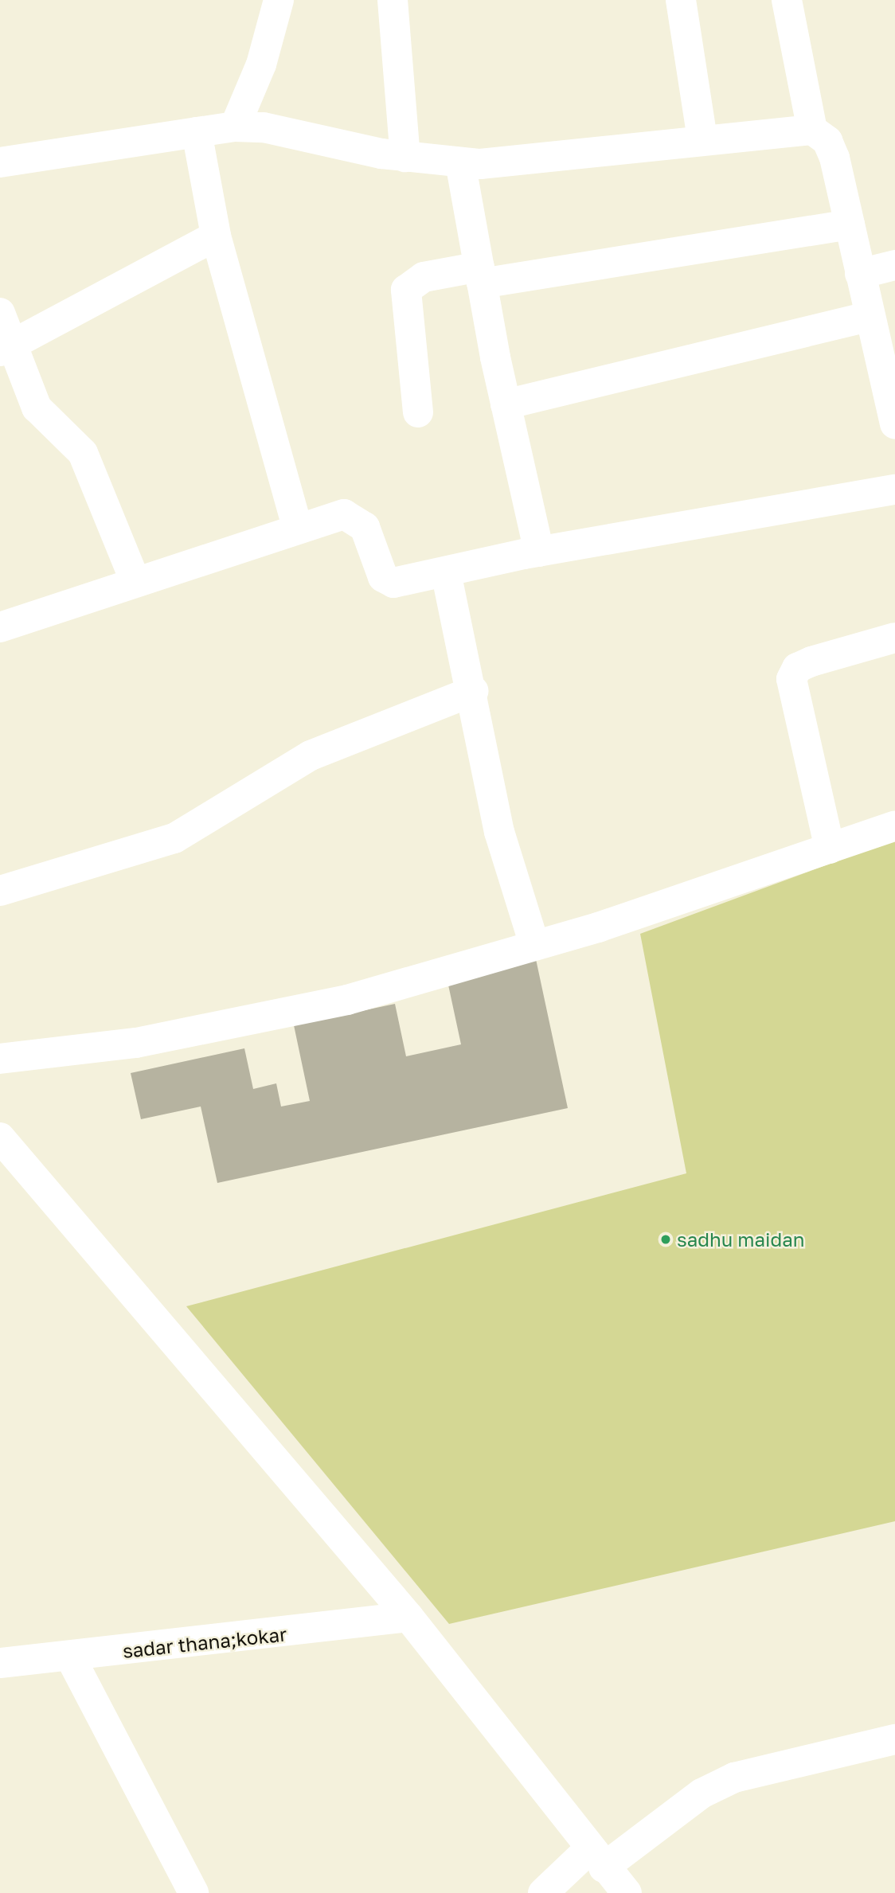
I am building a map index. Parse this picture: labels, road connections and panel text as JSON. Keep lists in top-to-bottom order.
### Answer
{
  "streets": {
    "street": ["sadar thana;kokar"]
  },
  "places": ["sadhu maidan"]
}
